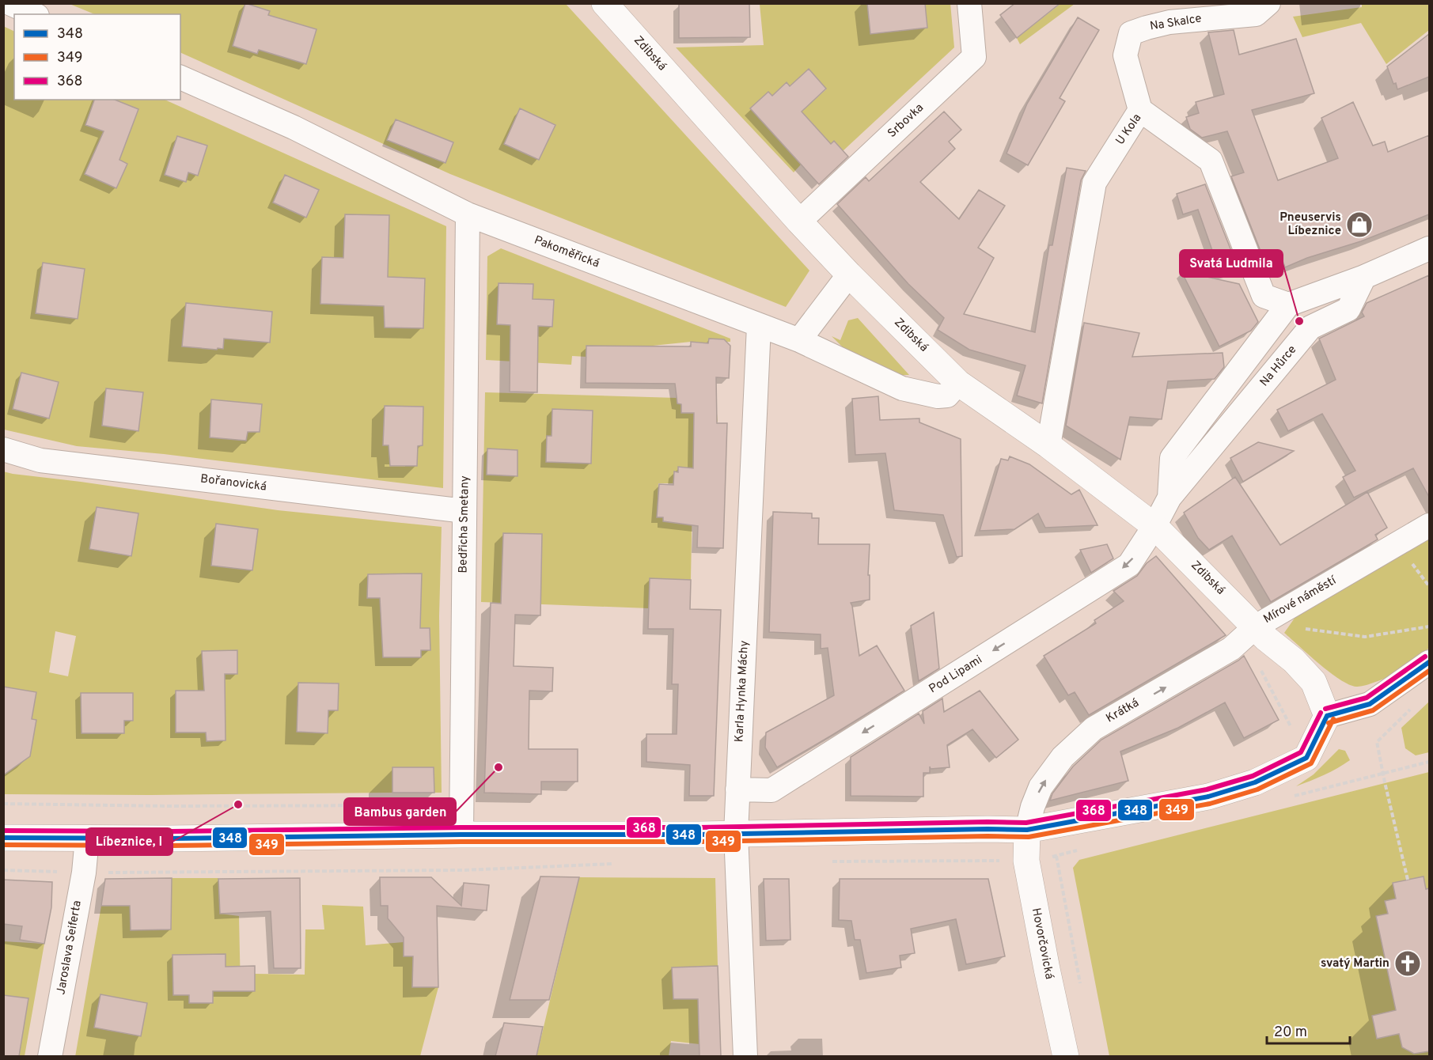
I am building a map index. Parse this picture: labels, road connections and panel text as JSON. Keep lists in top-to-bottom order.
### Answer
{
  "streets": {
    "main road": ["Zdibská", "Mírové náměstí", "Hovorčovická"],
    "street": [
      "Na Skalce",
      "Srbovka",
      "U Kola",
      "Pakoměřická",
      "Na Hůrce",
      "Bořanovická",
      "Bedřicha Smetany",
      "Pod Lipami",
      "Karla Hynka Máchy",
      "Krátká",
      "Jaroslava Seiferta"
    ]
  },
  "crossings": [
    ["Na Skalce", "U Kola"],
    ["Zdibská", "Srbovka"],
    ["Zdibská", "U Kola"],
    ["Zdibská", "Pakoměřická"],
    ["Zdibská", "Na Hůrce"],
    ["Zdibská", "Mírové náměstí"],
    ["Zdibská", "Pod Lipami"],
    ["Zdibská", "Krátká"],
    ["U Kola", "Na Hůrce"],
    ["Pakoměřická", "Bedřicha Smetany"],
    ["Pakoměřická", "Karla Hynka Máchy"],
    ["Na Hůrce", "Pod Lipami"],
    ["Bořanovická", "Bedřicha Smetany"],
    ["Mírové náměstí", "Krátká"],
    ["Pod Lipami", "Karla Hynka Máchy"],
    ["Krátká", "Hovorčovická"]
  ],
  "one_way": ["Pod Lipami", "Krátká"],
  "places": {
    "shop": ["Pneuservis Líbeznice"],
    "other": ["Svatá Ludmila", "Bambus garden", "Líbeznice, I"],
    "church": ["svatý Martin"]
  },
  "lines": ["transit line 368", "transit line 348", "transit line 349"],
  "legend": ["348", "349", "368"],
  "scale_bar": "20 m"
}
